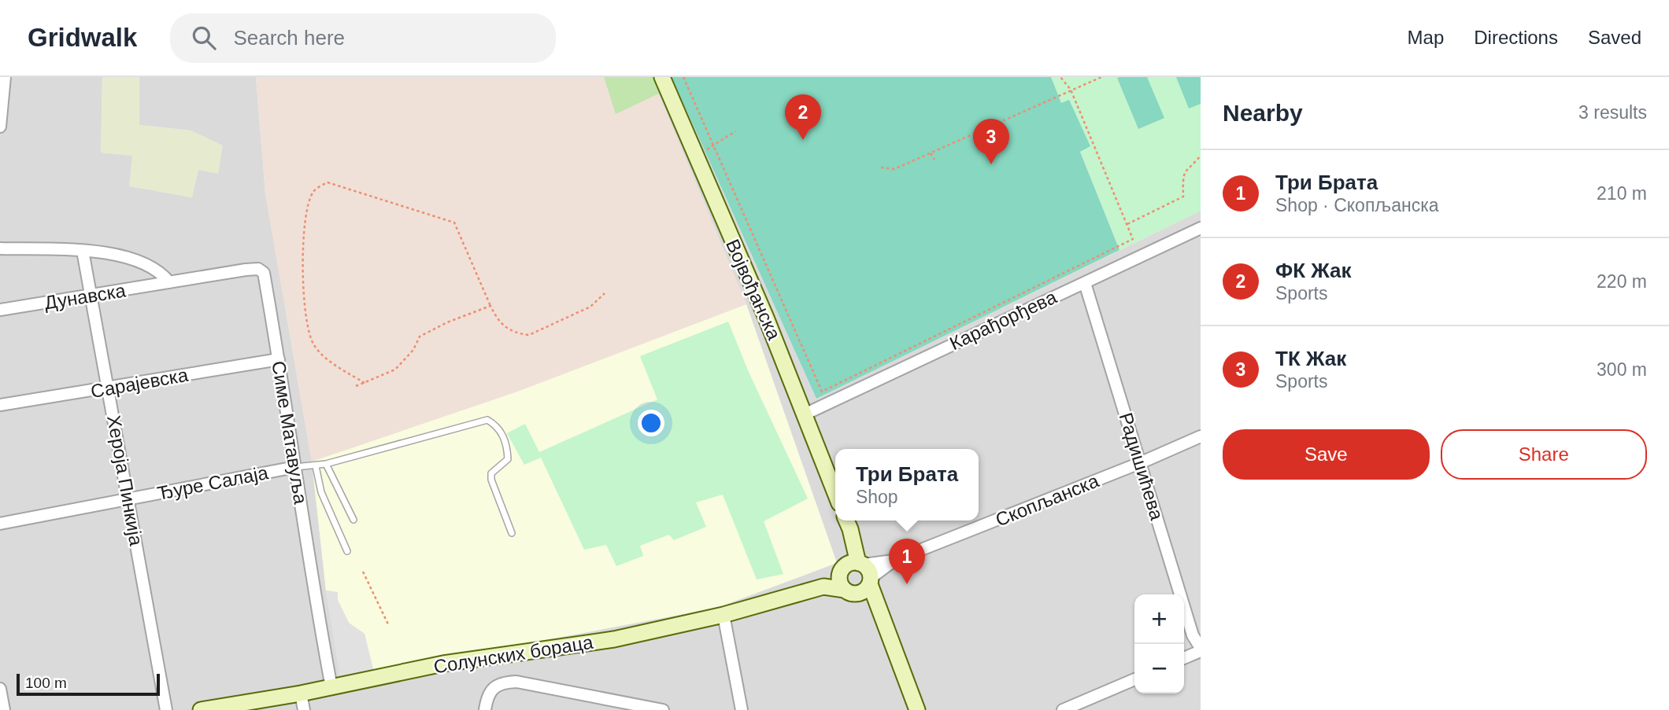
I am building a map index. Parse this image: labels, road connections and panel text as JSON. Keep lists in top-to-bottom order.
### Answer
{
  "streets": {
    "street": [
      "Војвођанска",
      "Дунавска",
      "Карађорђева",
      "Сарајевска",
      "Симе Матавуља",
      "Радишићева",
      "Хероја Пинкија",
      "Ђуре Салаја",
      "Скопљанска",
      "Солунских бораца"
    ]
  },
  "crossings": [
    ["Војвођанска", "Карађорђева"],
    ["Дунавска", "Симе Матавуља"],
    ["Дунавска", "Хероја Пинкија"],
    ["Карађорђева", "Радишићева"],
    ["Сарајевска", "Симе Матавуља"],
    ["Сарајевска", "Хероја Пинкија"],
    ["Симе Матавуља", "Ђуре Салаја"],
    ["Симе Матавуља", "Солунских бораца"],
    ["Радишићева", "Скопљанска"],
    ["Хероја Пинкија", "Ђуре Салаја"],
    ["Скопљанска", "Солунских бораца"]
  ],
  "scale_bar": "100 m",
  "page": {
    "header": "Gridwalk",
    "search": "Search here",
    "nav": ["Map", "Directions", "Saved"],
    "heading": ["Nearby", "3 results"],
    "pins": ["2", "3", "1"],
    "list": [
      {
        "mark": "1",
        "name": "Три Брата",
        "note": "Shop · Скопљанска",
        "value": "210 m"
      },
      {
        "mark": "2",
        "name": "ФК Жак",
        "note": "Sports",
        "value": "220 m"
      },
      {
        "mark": "3",
        "name": "ТК Жак",
        "note": "Sports",
        "value": "300 m"
      }
    ],
    "buttons": ["Save", "Share"],
    "popup": ["Три Брата", "Shop"],
    "map_buttons": ["+", "−"],
    "scale": "100 m"
  }
}
